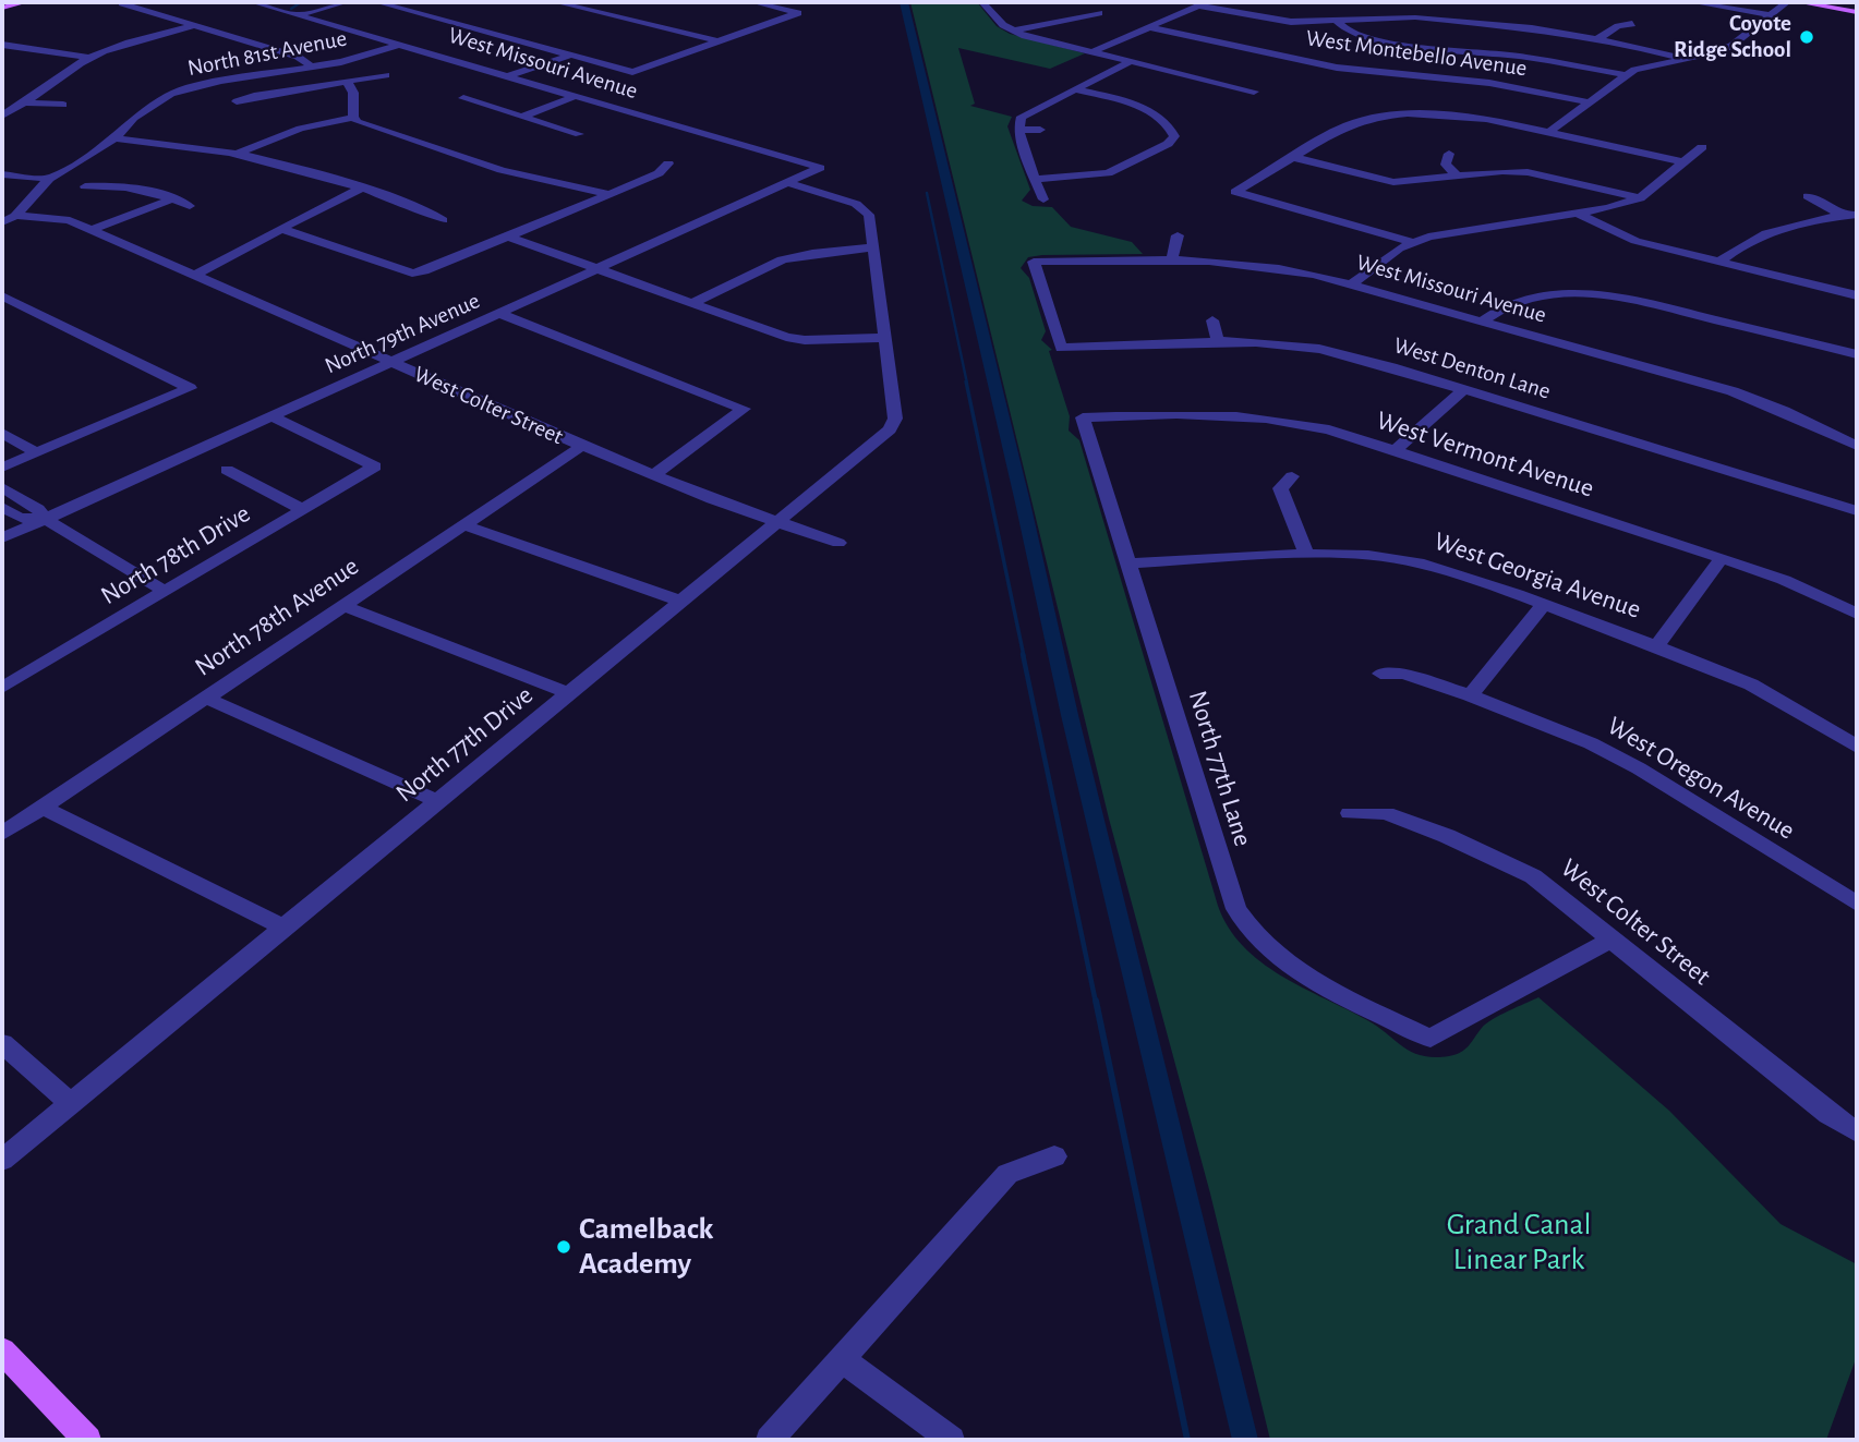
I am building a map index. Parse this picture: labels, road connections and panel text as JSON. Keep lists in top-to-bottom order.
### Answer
{
  "streets": {
    "street": [
      "North 81st Avenue",
      "West Montebello Avenue",
      "West Missouri Avenue",
      "North 79th Avenue",
      "West Denton Lane",
      "West Colter Street",
      "West Vermont Avenue",
      "North 78th Drive",
      "West Georgia Avenue",
      "North 78th Avenue",
      "North 77th Drive",
      "North 77th Lane",
      "West Oregon Avenue"
    ]
  },
  "crossings": [
    ["North 81st Avenue", "West Missouri Avenue"],
    ["North 81st Avenue", "West Colter Street"],
    ["West Missouri Avenue", "North 79th Avenue"],
    ["West Missouri Avenue", "West Denton Lane"],
    ["North 79th Avenue", "West Colter Street"],
    ["North 79th Avenue", "North 78th Drive"],
    ["West Colter Street", "North 78th Avenue"],
    ["West Colter Street", "North 77th Drive"],
    ["West Colter Street", "North 77th Lane"],
    ["West Vermont Avenue", "North 77th Lane"],
    ["West Georgia Avenue", "North 77th Lane"]
  ],
  "parks": ["Grand Canal Linear Park"],
  "places": ["Coyote Ridge School", "Camelback Academy"]
}
